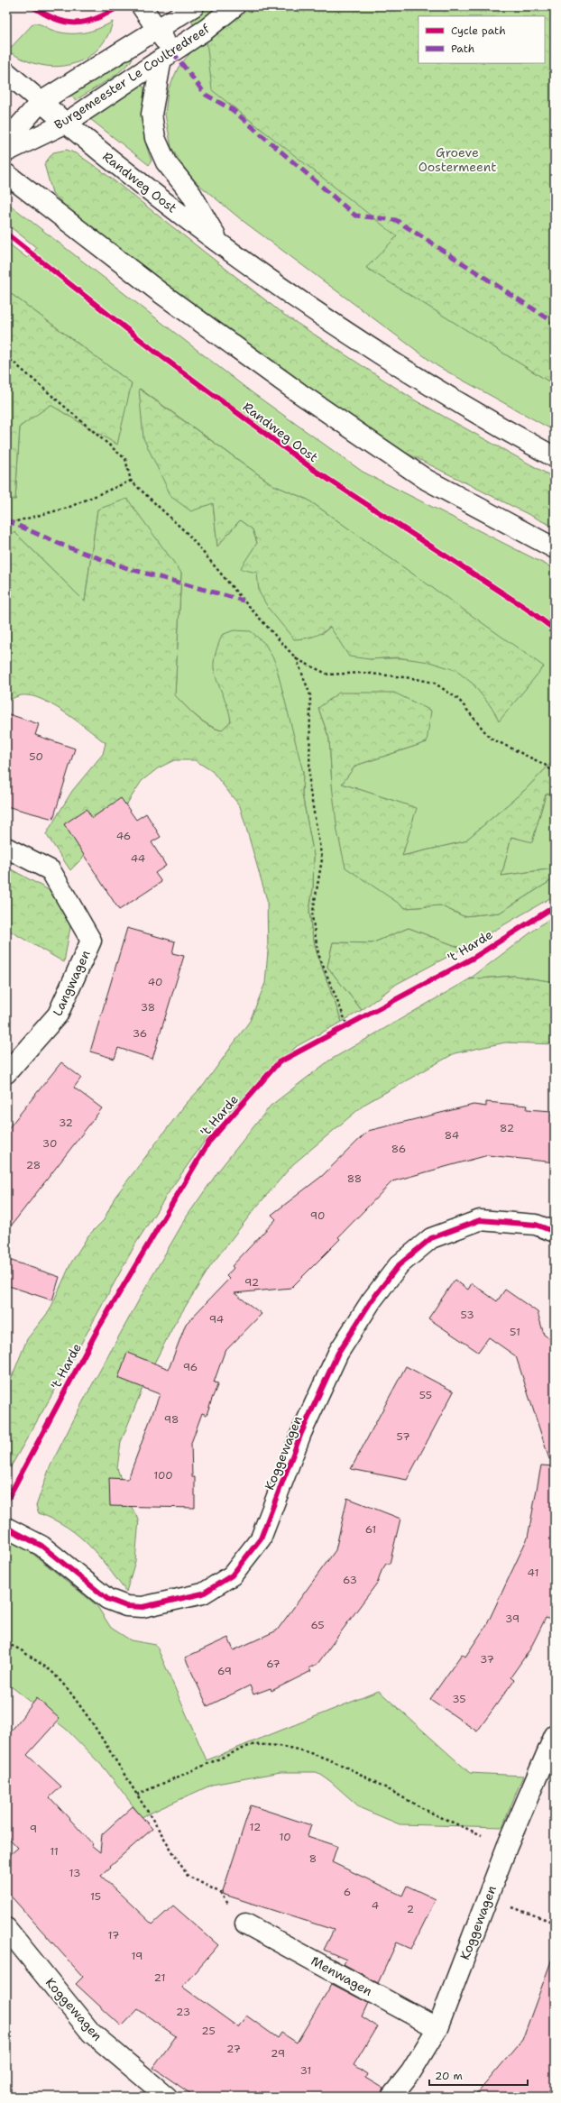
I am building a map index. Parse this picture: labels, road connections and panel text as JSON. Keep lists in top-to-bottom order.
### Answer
{
  "streets": {
    "street": [
      "Burgemeester Le Coultredreef",
      "Randweg Oost",
      "Langwagen",
      "Koggewagen",
      "Menwagen"
    ],
    "cycle path": ["'t Harde"]
  },
  "crossings": [
    ["Burgemeester Le Coultredreef", "Randweg Oost"],
    ["Koggewagen", "Menwagen"]
  ],
  "parks": ["Groeve Oostermeent"],
  "house_numbers": [
    "50",
    "46",
    "44",
    "40",
    "38",
    "36",
    "32",
    "82",
    "84",
    "30",
    "86",
    "28",
    "88",
    "90",
    "92",
    "53",
    "94",
    "51",
    "96",
    "55",
    "98",
    "57",
    "100",
    "61",
    "41",
    "63",
    "39",
    "65",
    "37",
    "67",
    "69",
    "35",
    "12",
    "9",
    "10",
    "11",
    "8",
    "13",
    "6",
    "15",
    "4",
    "2",
    "17",
    "19",
    "21",
    "23",
    "25",
    "27",
    "29",
    "31"
  ],
  "legend": ["Cycle path", "Path"],
  "scale_bar": "20 m"
}
